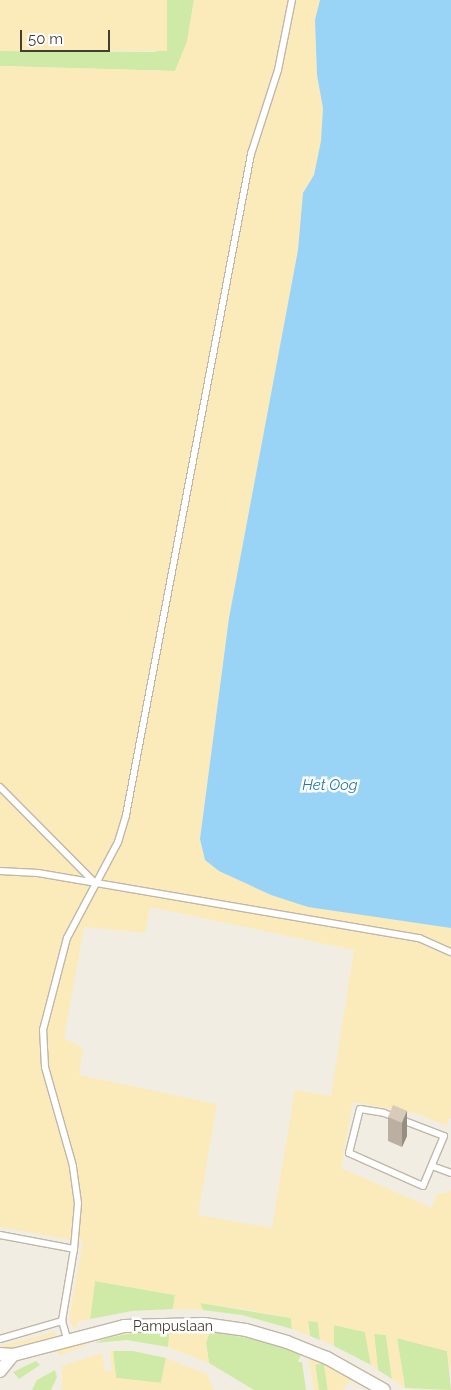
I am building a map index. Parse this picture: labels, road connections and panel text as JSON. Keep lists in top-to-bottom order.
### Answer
{
  "streets": {
    "street": ["Pampuslaan"]
  },
  "water": ["Het Oog"],
  "scale_bar": "50 m"
}
